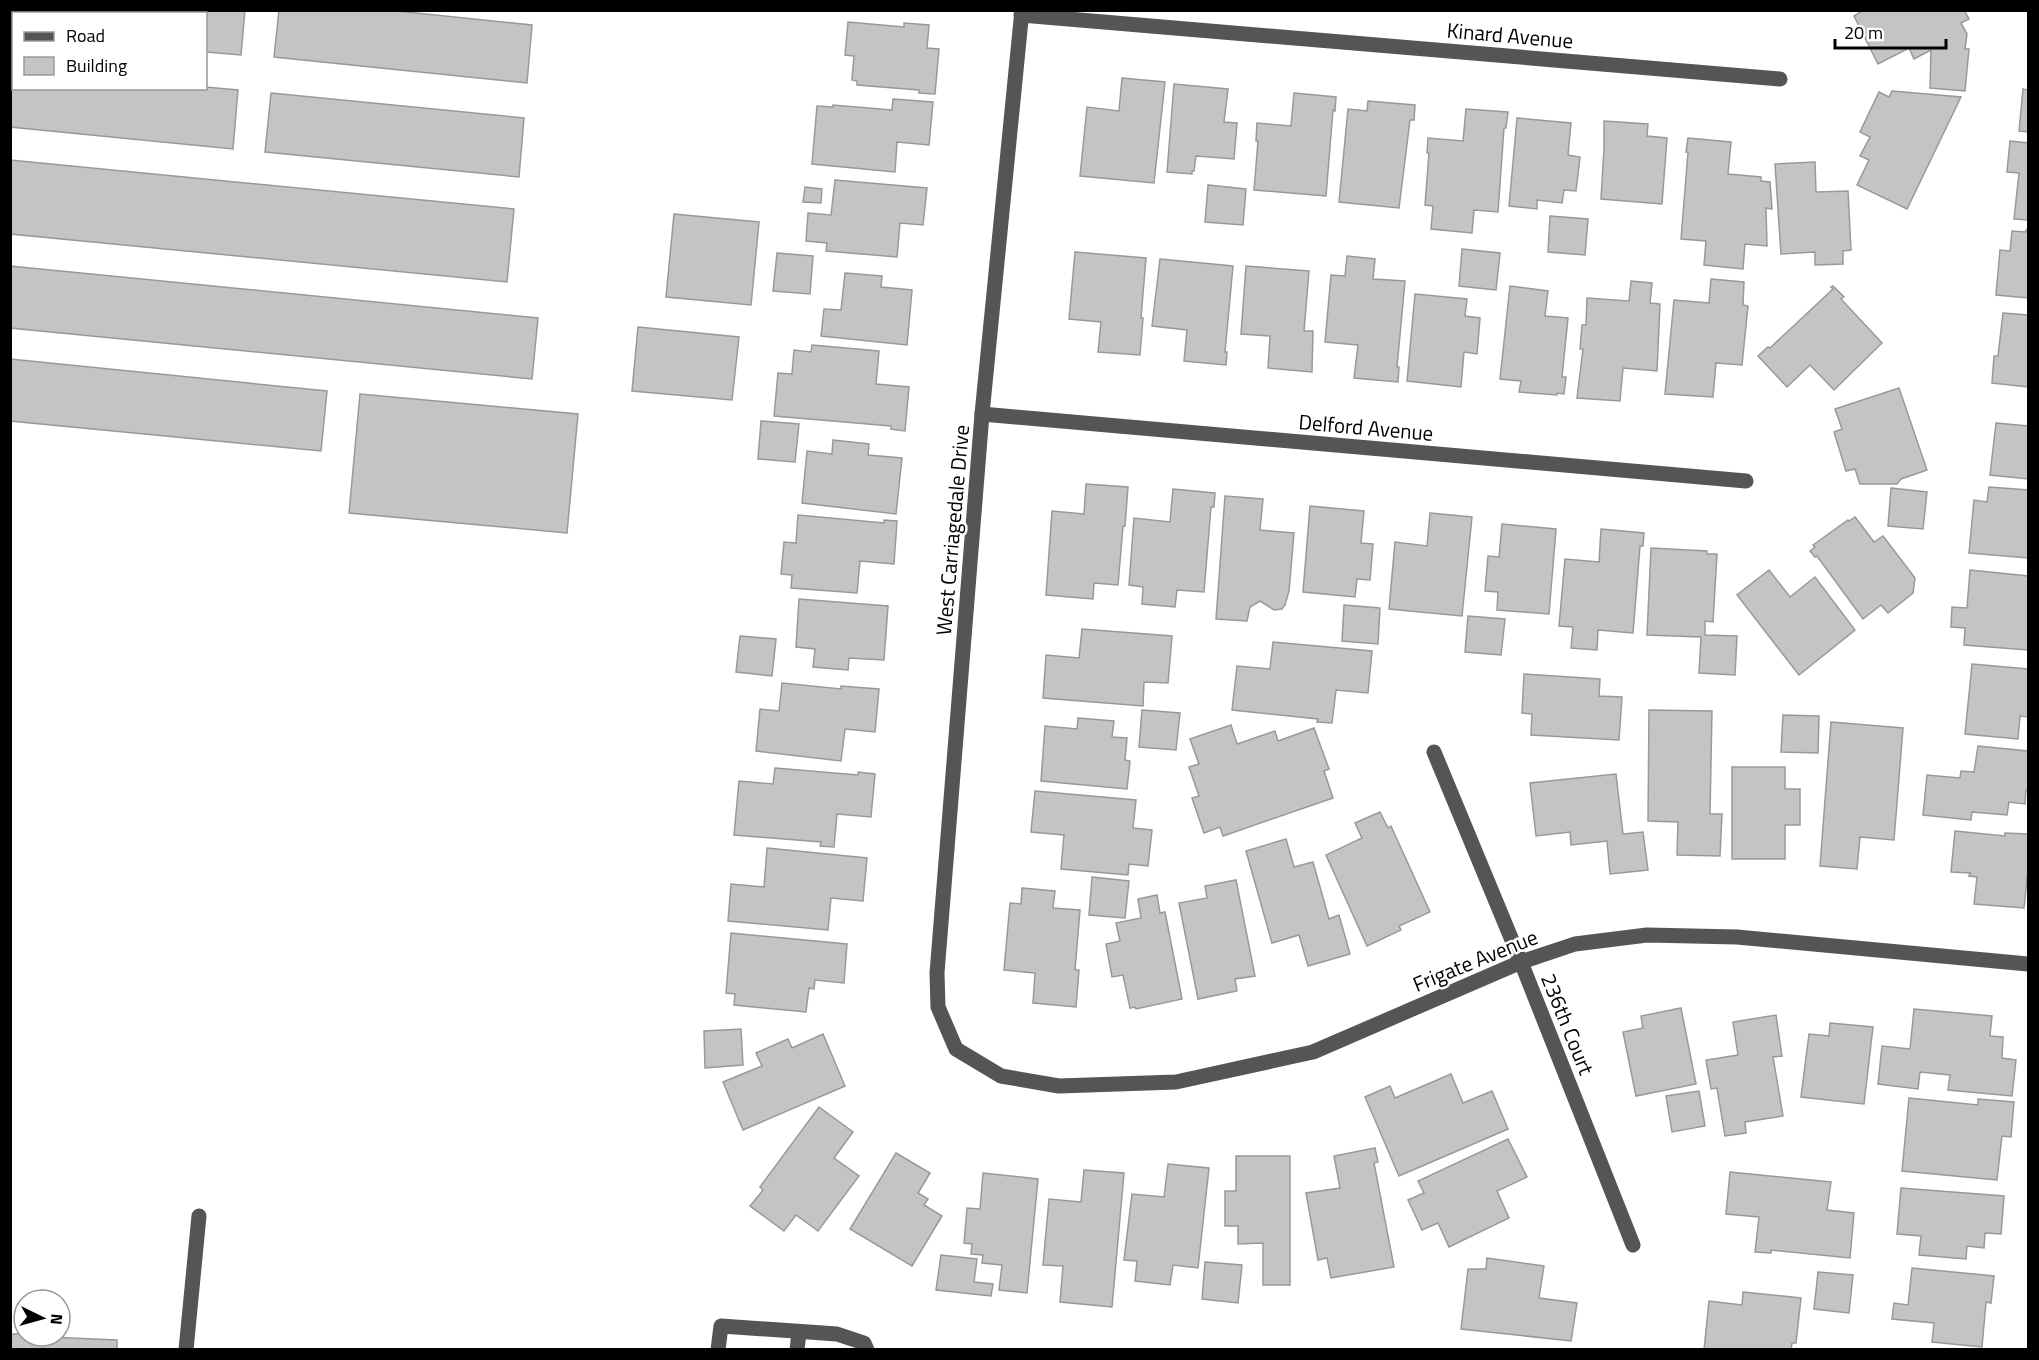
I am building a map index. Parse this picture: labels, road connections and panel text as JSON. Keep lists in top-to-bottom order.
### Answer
{
  "streets": {
    "street": [
      "Kinard Avenue",
      "Delford Avenue",
      "West Carriagedale Drive",
      "Frigate Avenue",
      "236th Court"
    ]
  },
  "crossings": [
    ["Kinard Avenue", "West Carriagedale Drive"],
    ["Delford Avenue", "West Carriagedale Drive"],
    ["West Carriagedale Drive", "Frigate Avenue"],
    ["Frigate Avenue", "236th Court"]
  ],
  "legend": ["Road", "Building"],
  "scale_bar": "20 m",
  "north": "right"
}
